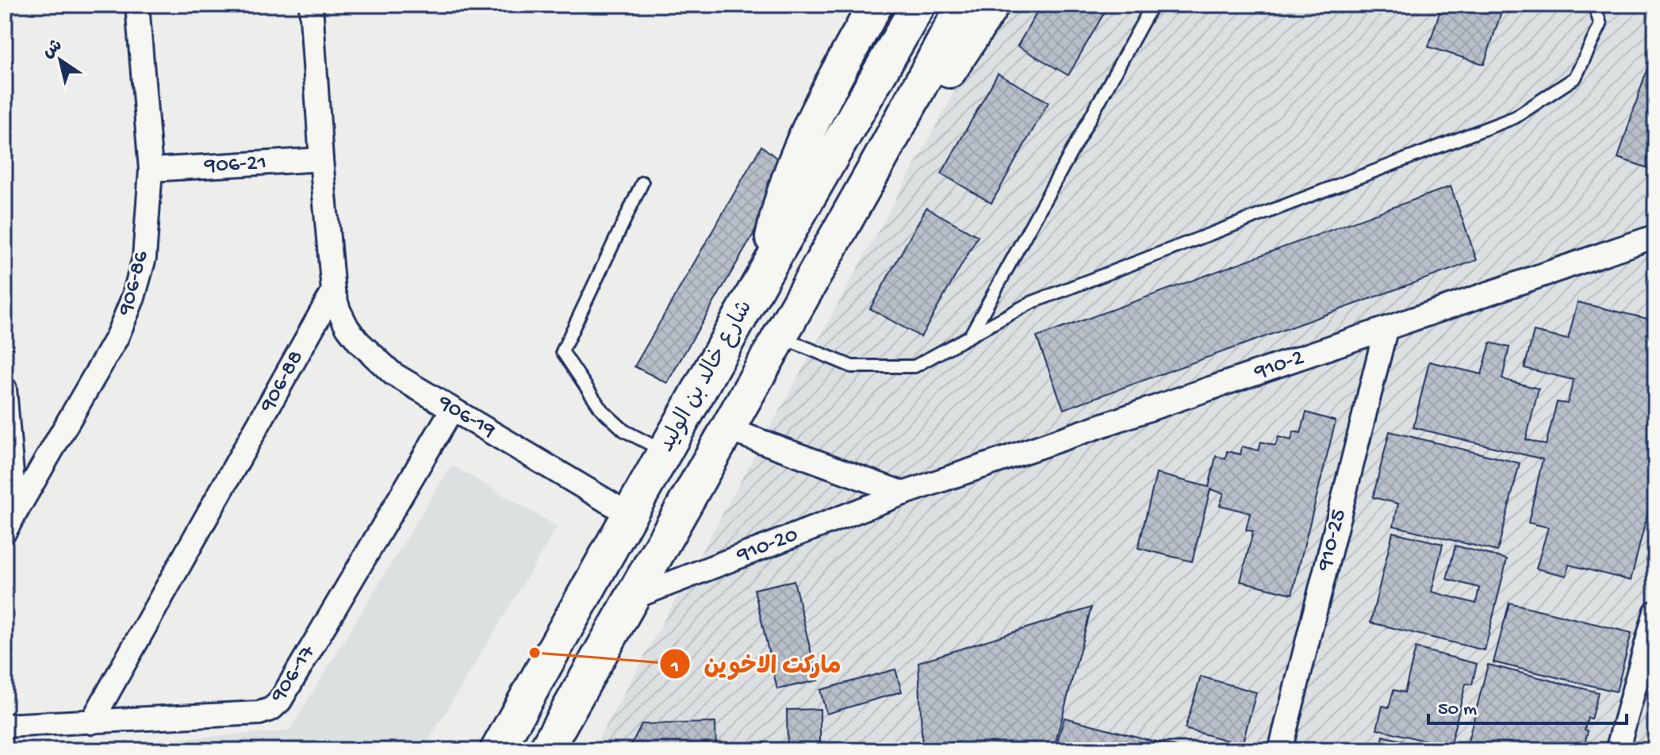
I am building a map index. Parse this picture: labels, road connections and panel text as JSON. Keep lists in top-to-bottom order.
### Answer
{
  "streets": {
    "main road": ["شارع خالد بن الوليد"],
    "street": [
      "906-21",
      "906-86",
      "910-2",
      "906-88",
      "906-19",
      "910-25",
      "910-20",
      "906-17"
    ]
  },
  "crossings": [
    ["906-21", "906-86"],
    ["910-2", "910-25"],
    ["910-2", "910-20"],
    ["شارع خالد بن الوليد", "906-19"],
    ["شارع خالد بن الوليد", "910-20"],
    ["906-88", "906-19"],
    ["906-88", "906-17"],
    ["906-19", "906-17"]
  ],
  "places": ["ماركت الاخوين"],
  "scale_bar": "50 m",
  "north": "top left"
}
